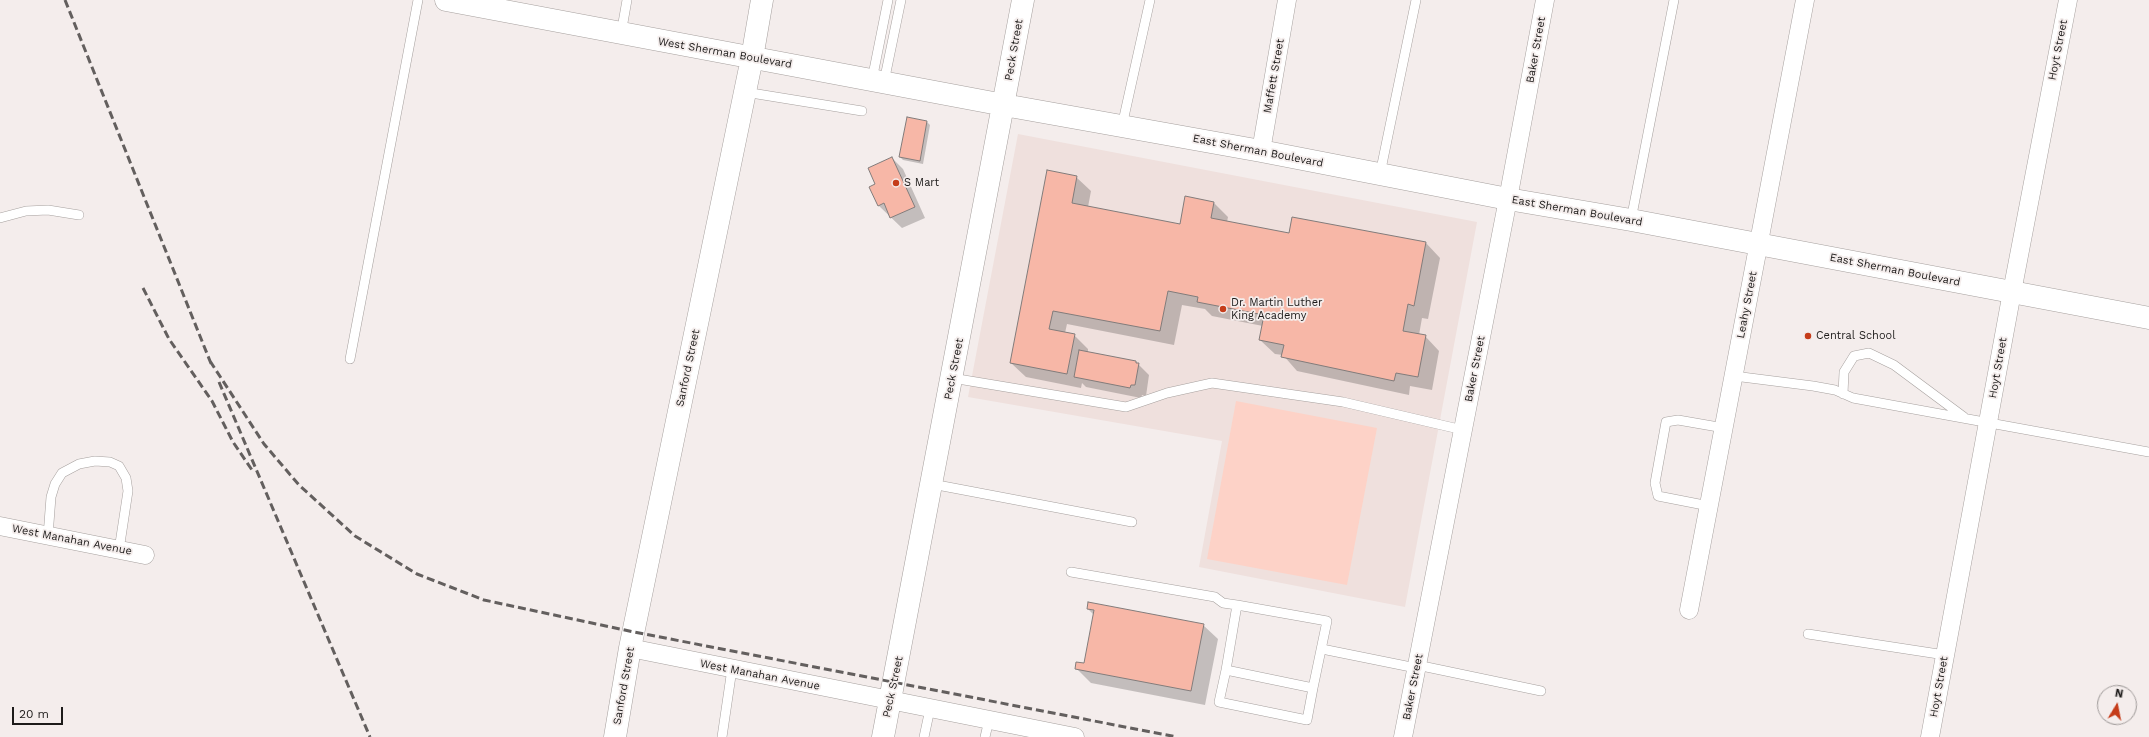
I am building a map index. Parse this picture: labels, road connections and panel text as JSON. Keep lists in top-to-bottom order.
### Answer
{
  "streets": {
    "main road": [
      "Peck Street",
      "West Sherman Boulevard",
      "East Sherman Boulevard",
      "Sanford Street"
    ],
    "street": [
      "Baker Street",
      "Hoyt Street",
      "Maffett Street",
      "Leahy Street",
      "West Manahan Avenue"
    ]
  },
  "crossings": [
    ["Peck Street", "West Sherman Boulevard"],
    ["Peck Street", "East Sherman Boulevard"],
    ["Peck Street", "West Manahan Avenue"],
    ["Baker Street", "East Sherman Boulevard"],
    ["Hoyt Street", "East Sherman Boulevard"],
    ["West Sherman Boulevard", "East Sherman Boulevard"],
    ["West Sherman Boulevard", "Sanford Street"],
    ["Maffett Street", "East Sherman Boulevard"],
    ["East Sherman Boulevard", "Leahy Street"],
    ["Sanford Street", "West Manahan Avenue"]
  ],
  "places": ["S Mart", "Dr. Martin Luther King Academy", "Central School"],
  "scale_bar": "20 m",
  "north": "top"
}
